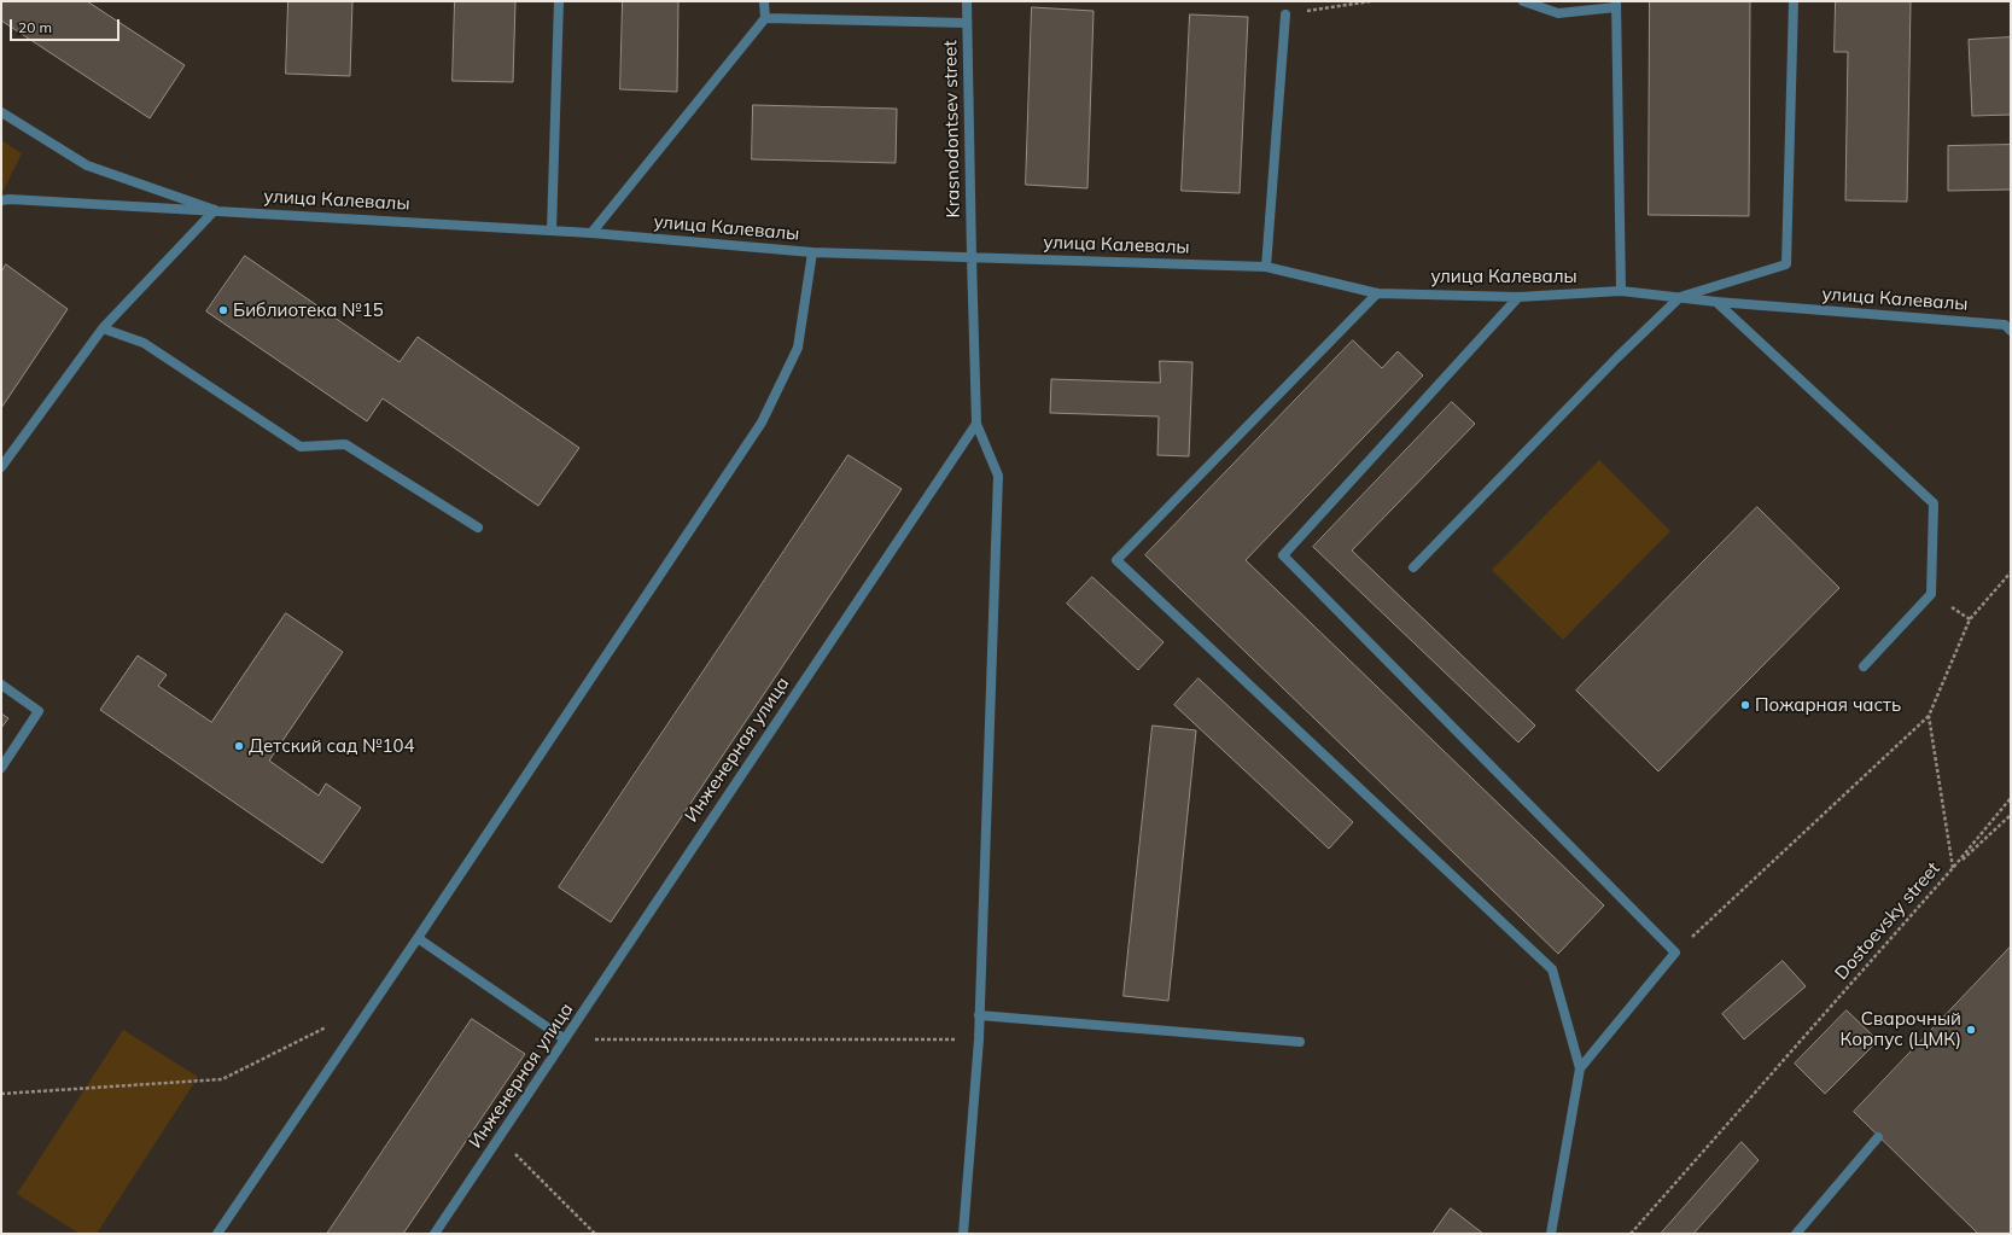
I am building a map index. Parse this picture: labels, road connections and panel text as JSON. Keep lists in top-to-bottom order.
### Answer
{
  "streets": {
    "street": ["Krasnodontsev street", "улица Калевалы", "Инженерная улица"],
    "path": ["Dostoevsky street"]
  },
  "crossings": [
    ["Krasnodontsev street", "улица Калевалы"]
  ],
  "places": [
    "Библиотека №15",
    "Пожарная часть",
    "Детский сад №104",
    "Сварочный Корпус (ЦМК)"
  ],
  "scale_bar": "20 m"
}
